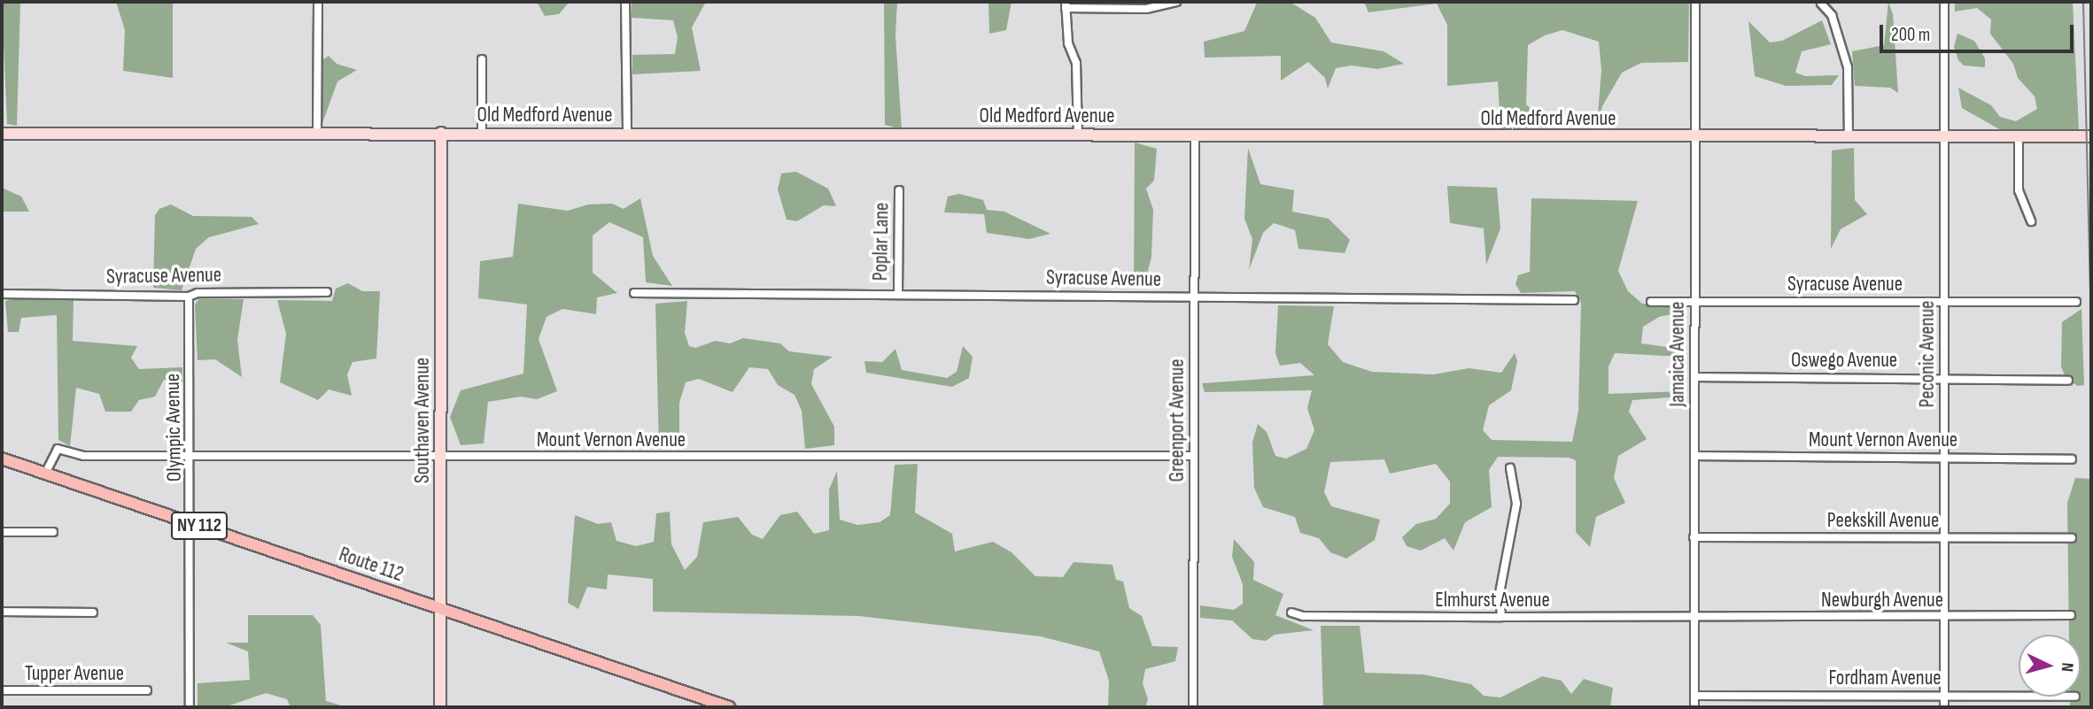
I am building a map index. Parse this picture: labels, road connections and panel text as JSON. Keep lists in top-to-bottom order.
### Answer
{
  "streets": {
    "main road": ["NY 112", "Route 112"],
    "street": [
      "Old Medford Avenue",
      "Poplar Lane",
      "Syracuse Avenue",
      "Jamaica Avenue",
      "Peconic Avenue",
      "Oswego Avenue",
      "Southaven Avenue",
      "Greenport Avenue",
      "Olympic Avenue",
      "Mount Vernon Avenue",
      "Peekskill Avenue",
      "Elmhurst Avenue",
      "Newburgh Avenue",
      "Tupper Avenue",
      "Fordham Avenue"
    ]
  },
  "crossings": [
    ["Old Medford Avenue", "Jamaica Avenue"],
    ["Old Medford Avenue", "Peconic Avenue"],
    ["Old Medford Avenue", "Southaven Avenue"],
    ["Old Medford Avenue", "Greenport Avenue"],
    ["Poplar Lane", "Syracuse Avenue"],
    ["Syracuse Avenue", "Jamaica Avenue"],
    ["Syracuse Avenue", "Peconic Avenue"],
    ["Syracuse Avenue", "Greenport Avenue"],
    ["Syracuse Avenue", "Olympic Avenue"],
    ["Jamaica Avenue", "Oswego Avenue"],
    ["Jamaica Avenue", "Mount Vernon Avenue"],
    ["Jamaica Avenue", "Peekskill Avenue"],
    ["Jamaica Avenue", "Elmhurst Avenue"],
    ["Jamaica Avenue", "Newburgh Avenue"],
    ["Jamaica Avenue", "Fordham Avenue"],
    ["Peconic Avenue", "Oswego Avenue"],
    ["Peconic Avenue", "Mount Vernon Avenue"],
    ["Peconic Avenue", "Peekskill Avenue"],
    ["Peconic Avenue", "Newburgh Avenue"],
    ["Peconic Avenue", "Fordham Avenue"],
    ["Southaven Avenue", "Mount Vernon Avenue"],
    ["Southaven Avenue", "Route 112"],
    ["Greenport Avenue", "Mount Vernon Avenue"],
    ["Olympic Avenue", "Mount Vernon Avenue"],
    ["Olympic Avenue", "Route 112"],
    ["Mount Vernon Avenue", "Route 112"],
    ["Elmhurst Avenue", "Newburgh Avenue"]
  ],
  "scale_bar": "200 m",
  "north": "right"
}
